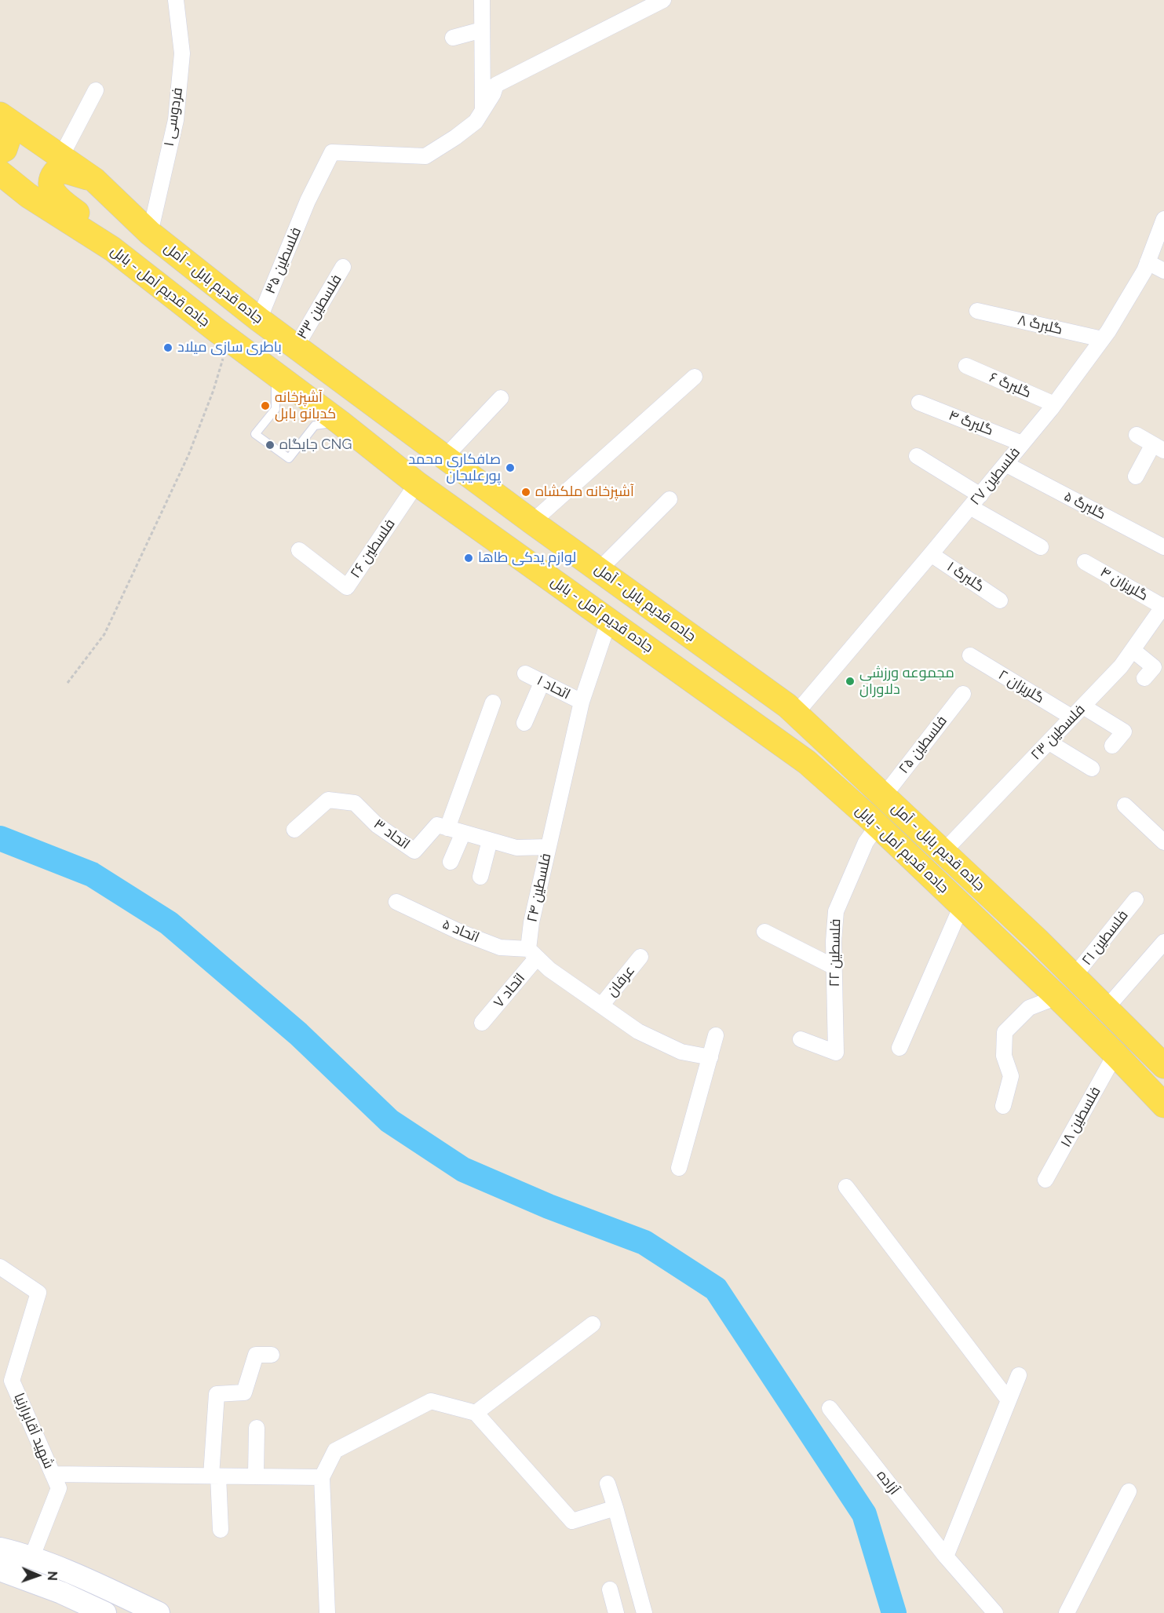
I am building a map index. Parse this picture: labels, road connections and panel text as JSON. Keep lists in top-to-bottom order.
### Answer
{
  "streets": {
    "main road": ["جاده قدیم بابل - آمل", "جاده قدیم آمل - بابل"],
    "street": [
      "فردوسی ۱",
      "فلسطین ۳۵",
      "فلسطین ۳۳",
      "گلبرگ ۸",
      "گلبرگ ۶",
      "گلبرگ ۴",
      "فلسطین ۲۷",
      "گلبرگ ۵",
      "فلسطين ٢۶",
      "گلبرگ ۱",
      "گلریزان ۴",
      "گلریزان ۲",
      "اتحاد ۱",
      "فلسطین ۲۳",
      "فلسطین ۲۵",
      "اتحاد ۳",
      "فلسطین ۲۴",
      "اتحاد ۵",
      "فلسطین ۲۱",
      "فلسطین ۲۲",
      "عرفان",
      "اتحاد ۷",
      "فلسطین ۱۸",
      "شهید آقابرارنیا",
      "آزاده"
    ]
  },
  "crossings": [
    ["فردوسی ۱", "جاده قدیم بابل - آمل"],
    ["فلسطین ۳۵", "جاده قدیم بابل - آمل"],
    ["جاده قدیم بابل - آمل", "فلسطین ۳۳"],
    ["جاده قدیم بابل - آمل", "فلسطین ۲۷"],
    ["جاده قدیم بابل - آمل", "فلسطین ۲۳"],
    ["جاده قدیم بابل - آمل", "فلسطین ۲۵"],
    ["جاده قدیم بابل - آمل", "فلسطین ۲۱"],
    ["جاده قدیم آمل - بابل", "فلسطين ٢۶"],
    ["جاده قدیم آمل - بابل", "فلسطین ۲۴"],
    ["جاده قدیم آمل - بابل", "فلسطین ۲۲"],
    ["جاده قدیم آمل - بابل", "فلسطین ۱۸"],
    ["گلبرگ ۸", "فلسطین ۲۷"],
    ["گلبرگ ۶", "فلسطین ۲۷"],
    ["گلبرگ ۴", "فلسطین ۲۷"],
    ["فلسطین ۲۷", "گلبرگ ۵"],
    ["فلسطین ۲۷", "گلبرگ ۱"],
    ["گلریزان ۴", "فلسطین ۲۳"],
    ["گلریزان ۲", "فلسطین ۲۳"],
    ["اتحاد ۱", "فلسطین ۲۴"],
    ["فلسطین ۲۴", "اتحاد ۵"],
    ["فلسطین ۲۴", "اتحاد ۷"],
    ["اتحاد ۵", "اتحاد ۷"]
  ],
  "places": [
    "باطری سازی میلاد",
    "آشپزخانه کدبانو بابل",
    "جایگاه CNG",
    "صافکاری محمد پورعلیجان",
    "آشپزخانه ملکشاه",
    "لوازم یدکی طاها",
    "مجموعه ورزشی دلاوران"
  ],
  "north": "right"
}
